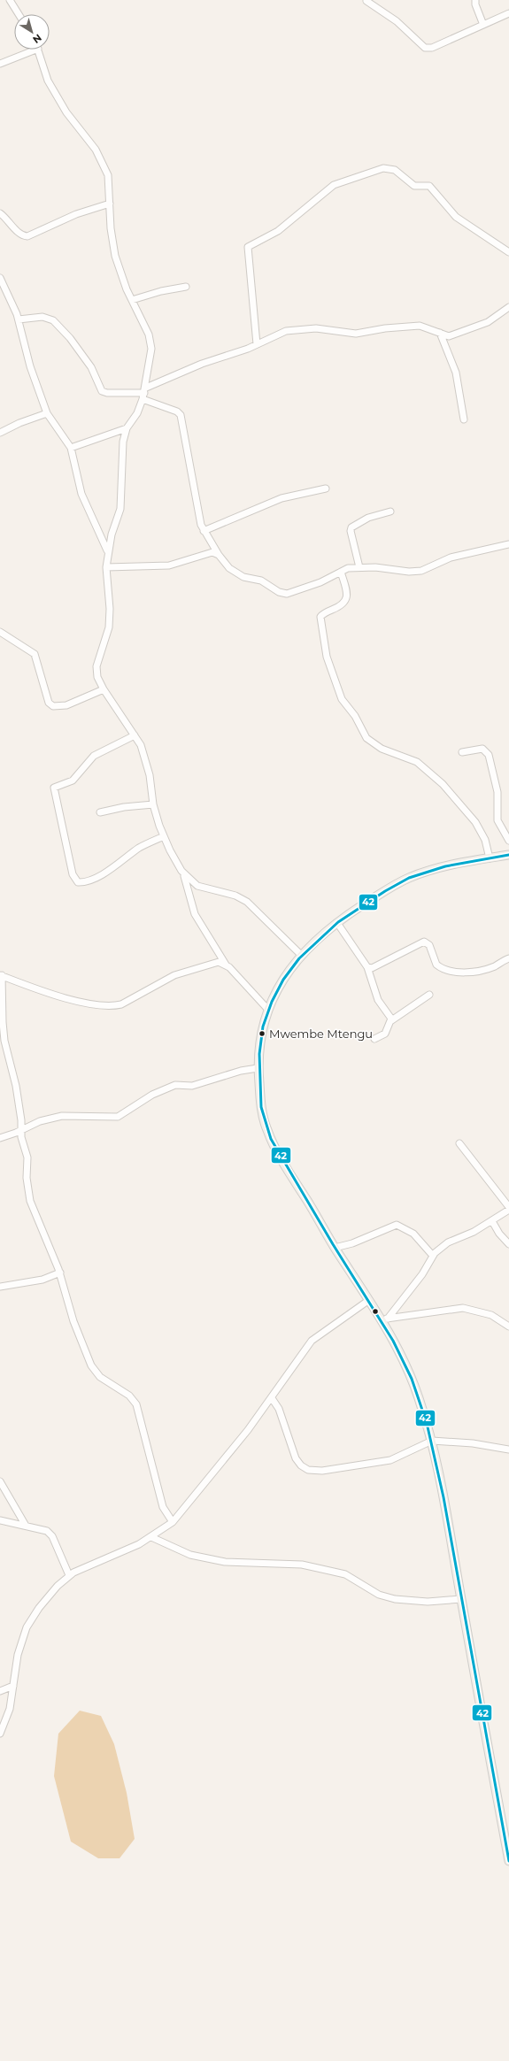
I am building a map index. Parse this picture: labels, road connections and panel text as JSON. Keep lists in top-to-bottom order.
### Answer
{
  "places": ["Mwembe Mtengu"],
  "lines": ["transit line 42"],
  "north": "bottom right"
}
